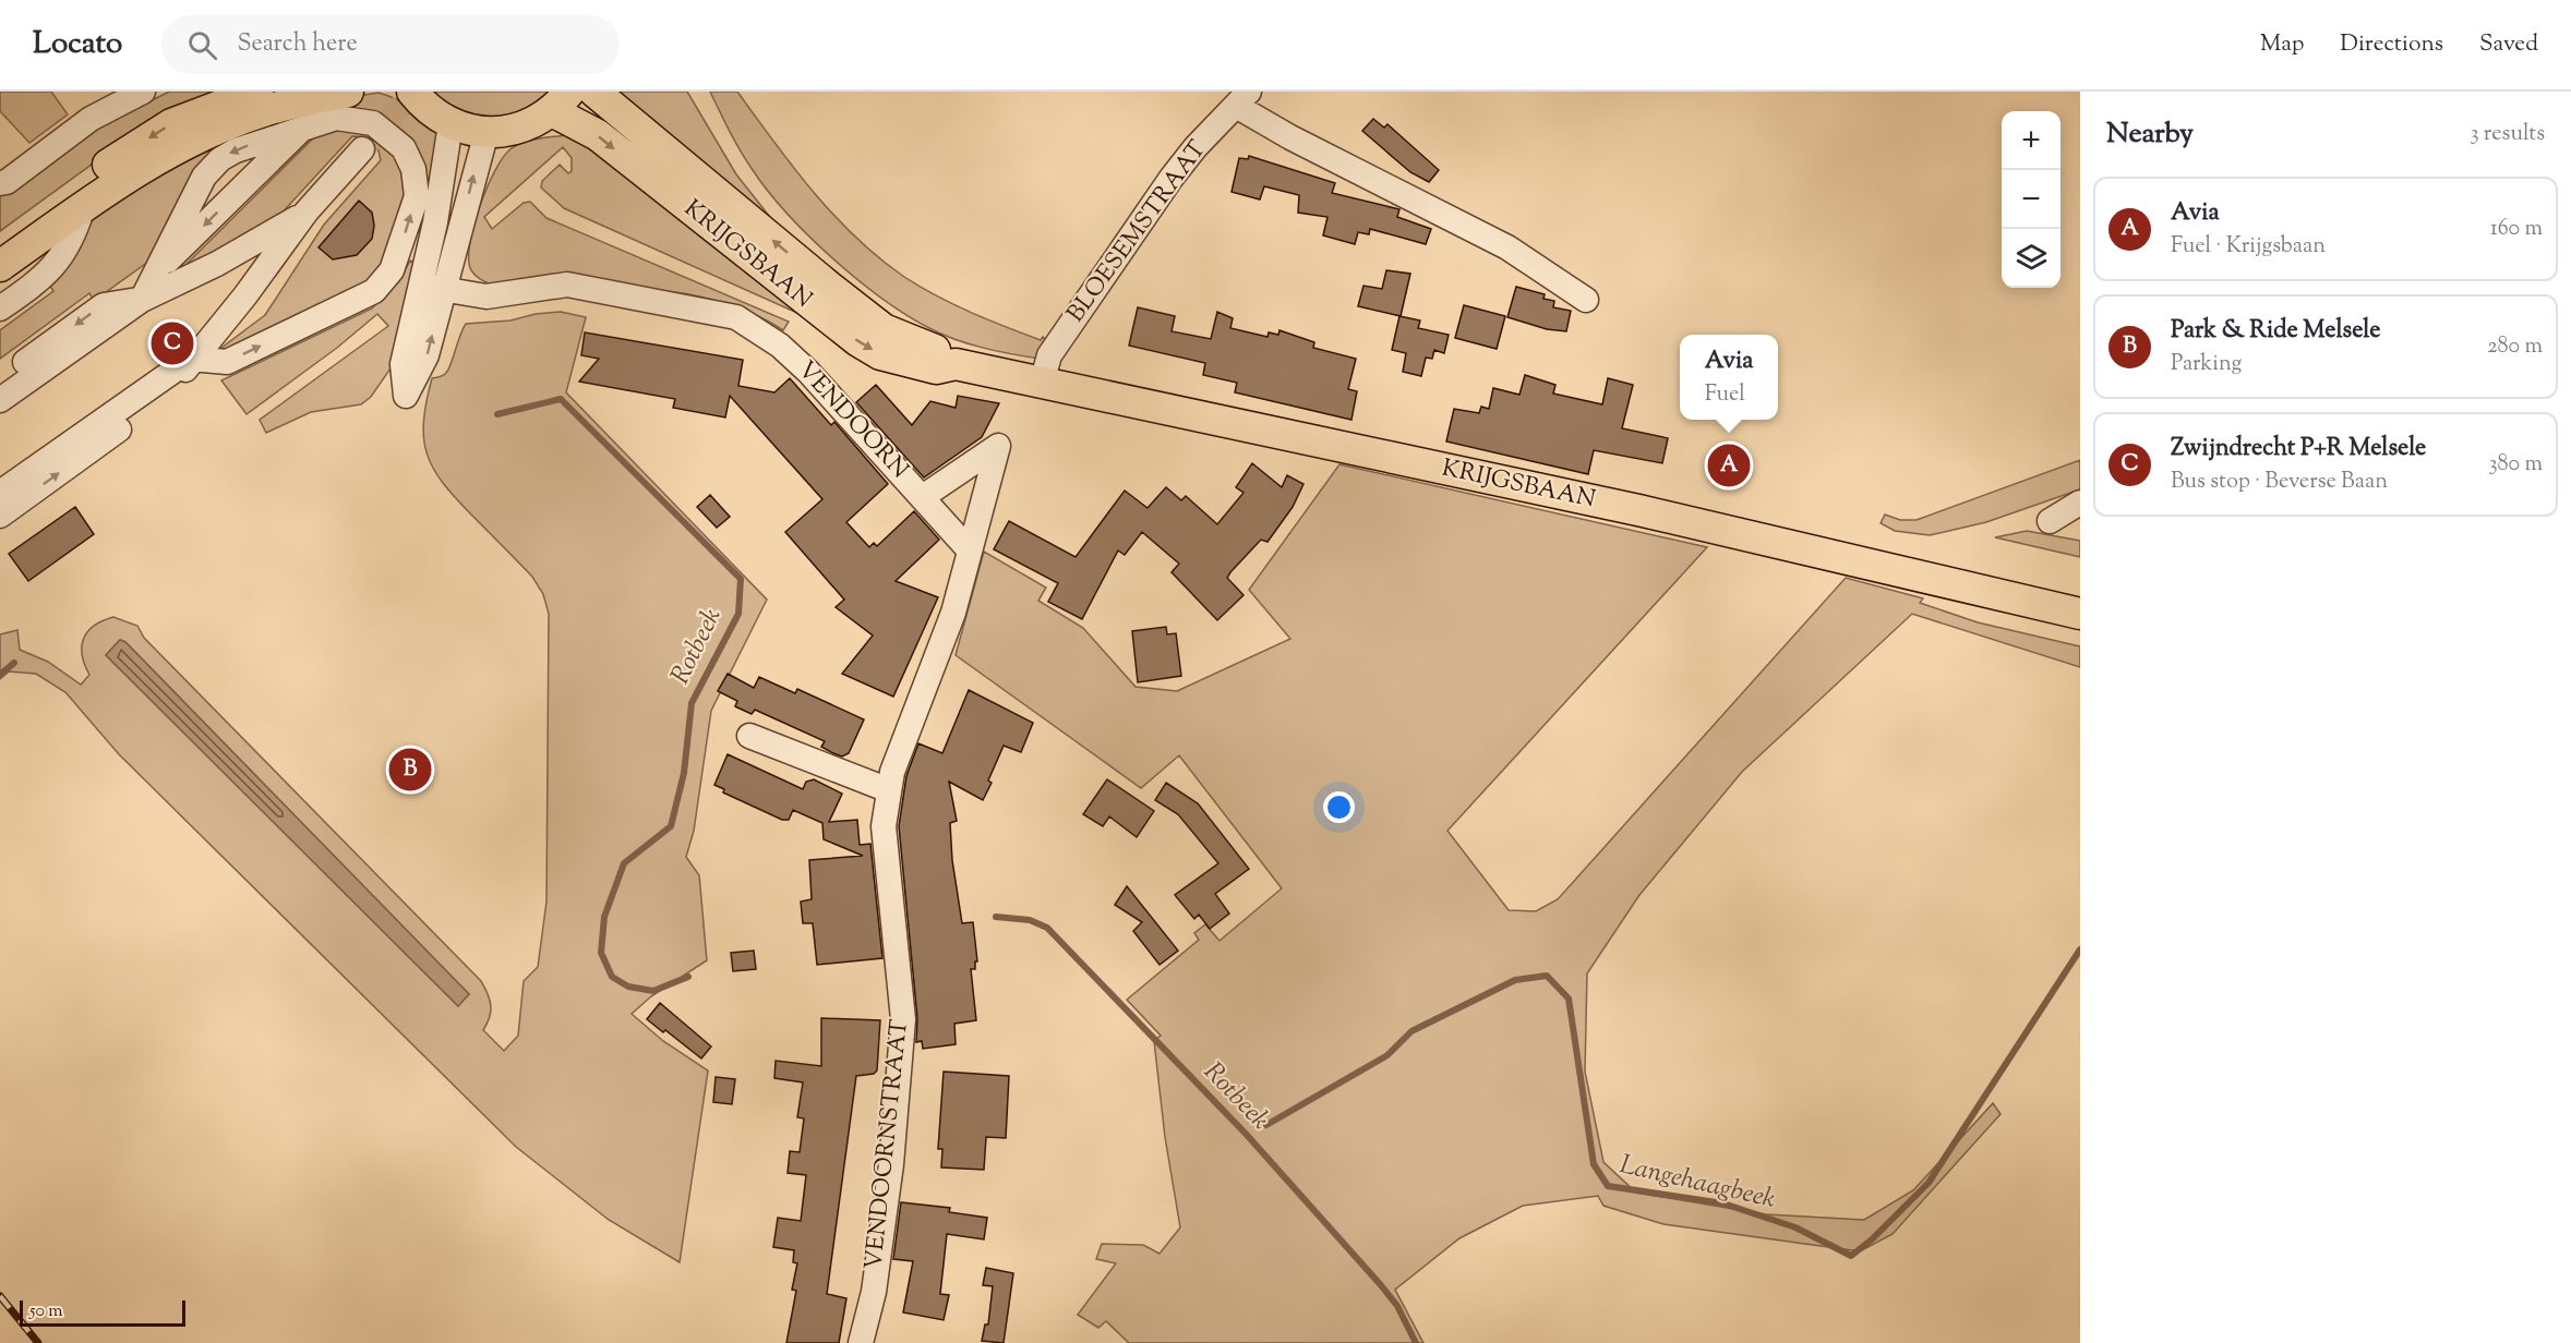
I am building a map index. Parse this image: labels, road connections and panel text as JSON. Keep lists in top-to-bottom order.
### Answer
{
  "streets": {
    "main road": ["KRIJGSBAAN"],
    "street": ["BLOESEMSTRAAT", "VENDOORN", "VENDOORNSTRAAT"]
  },
  "crossings": [
    ["BLOESEMSTRAAT", "KRIJGSBAAN"],
    ["KRIJGSBAAN", "VENDOORN"],
    ["VENDOORN", "VENDOORNSTRAAT"]
  ],
  "water": ["Rotbeek", "Langehaagbeek"],
  "scale_bar": "50 m",
  "page": {
    "header": "Locato",
    "search": "Search here",
    "nav": ["Map", "Directions", "Saved"],
    "heading": ["Nearby", "3 results"],
    "map_buttons": ["+", "−"],
    "list": [
      {
        "mark": "A",
        "name": "Avia",
        "note": "Fuel · Krijgsbaan",
        "value": "160 m"
      },
      {
        "mark": "B",
        "name": "Park & Ride Melsele",
        "note": "Parking",
        "value": "280 m"
      },
      {
        "mark": "C",
        "name": "Zwijndrecht P+R Melsele",
        "note": "Bus stop · Beverse Baan",
        "value": "380 m"
      }
    ],
    "pins": ["C", "A", "B"],
    "popup": ["Avia", "Fuel"],
    "scale": "50 m"
  }
}
